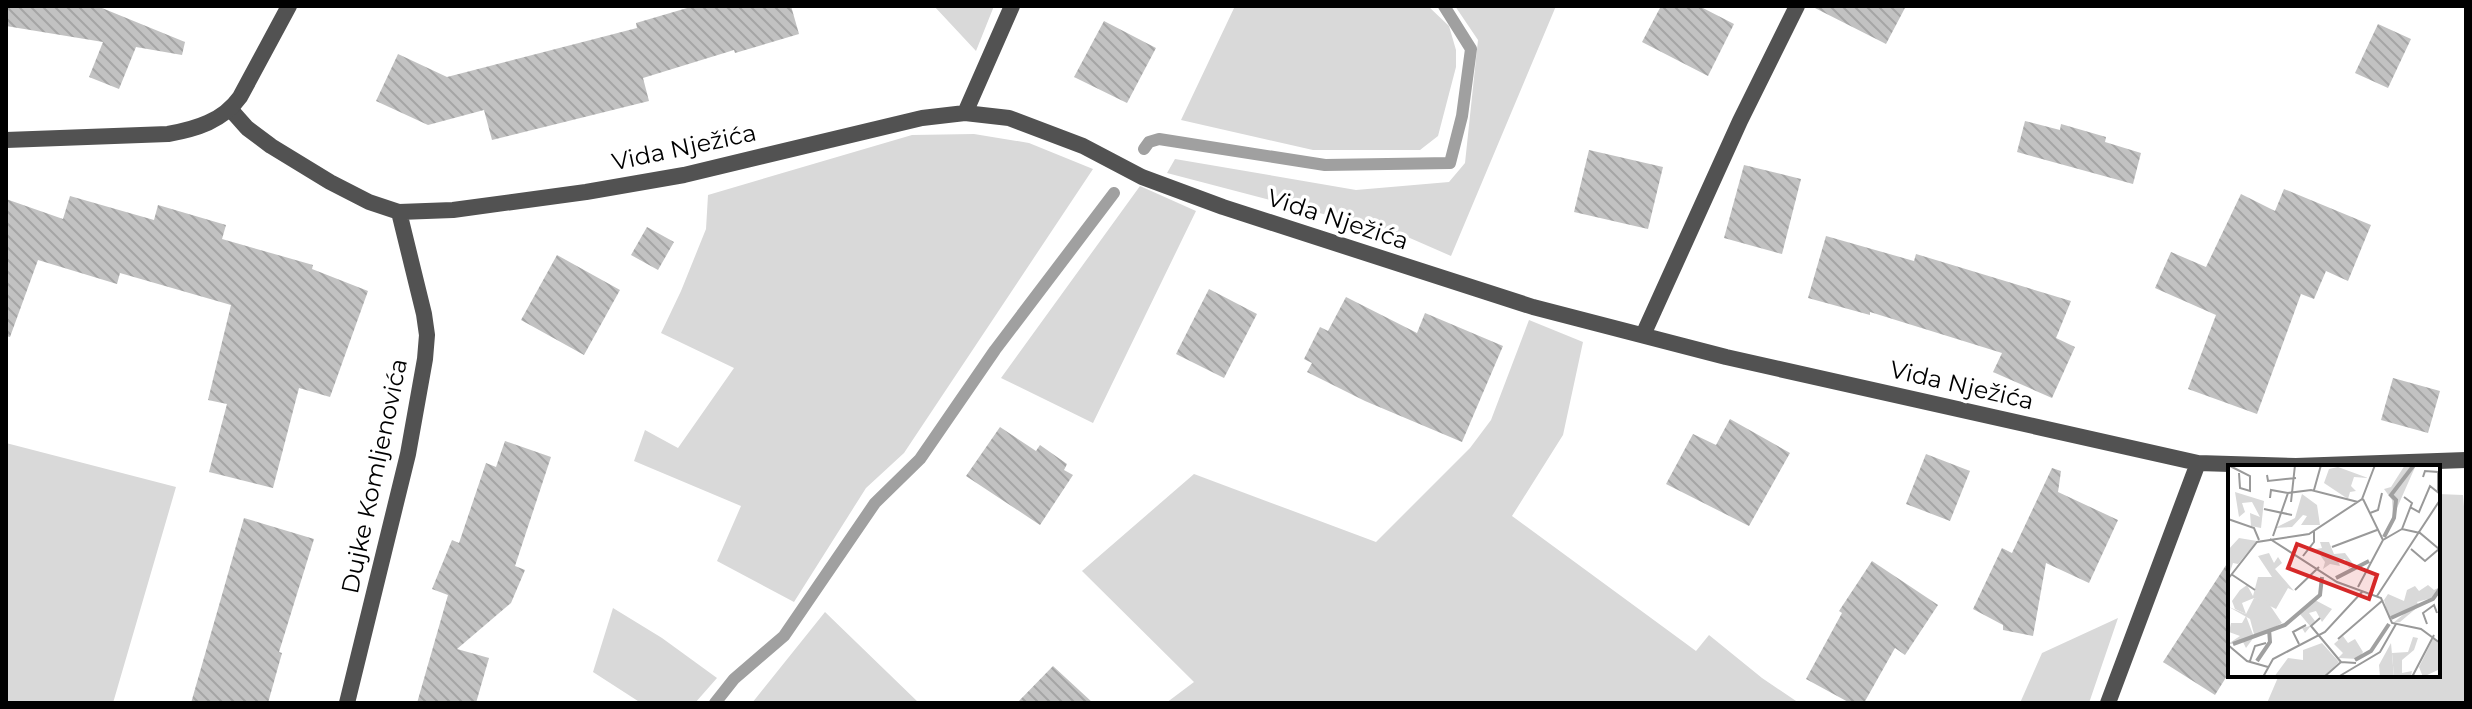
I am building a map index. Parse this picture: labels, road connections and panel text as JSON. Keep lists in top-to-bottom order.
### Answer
{
  "streets": {
    "street": ["Vida Nježića", "Dujke Komljenovića"]
  },
  "crossings": [
    ["Vida Nježića", "Dujke Komljenovića"]
  ]
}
